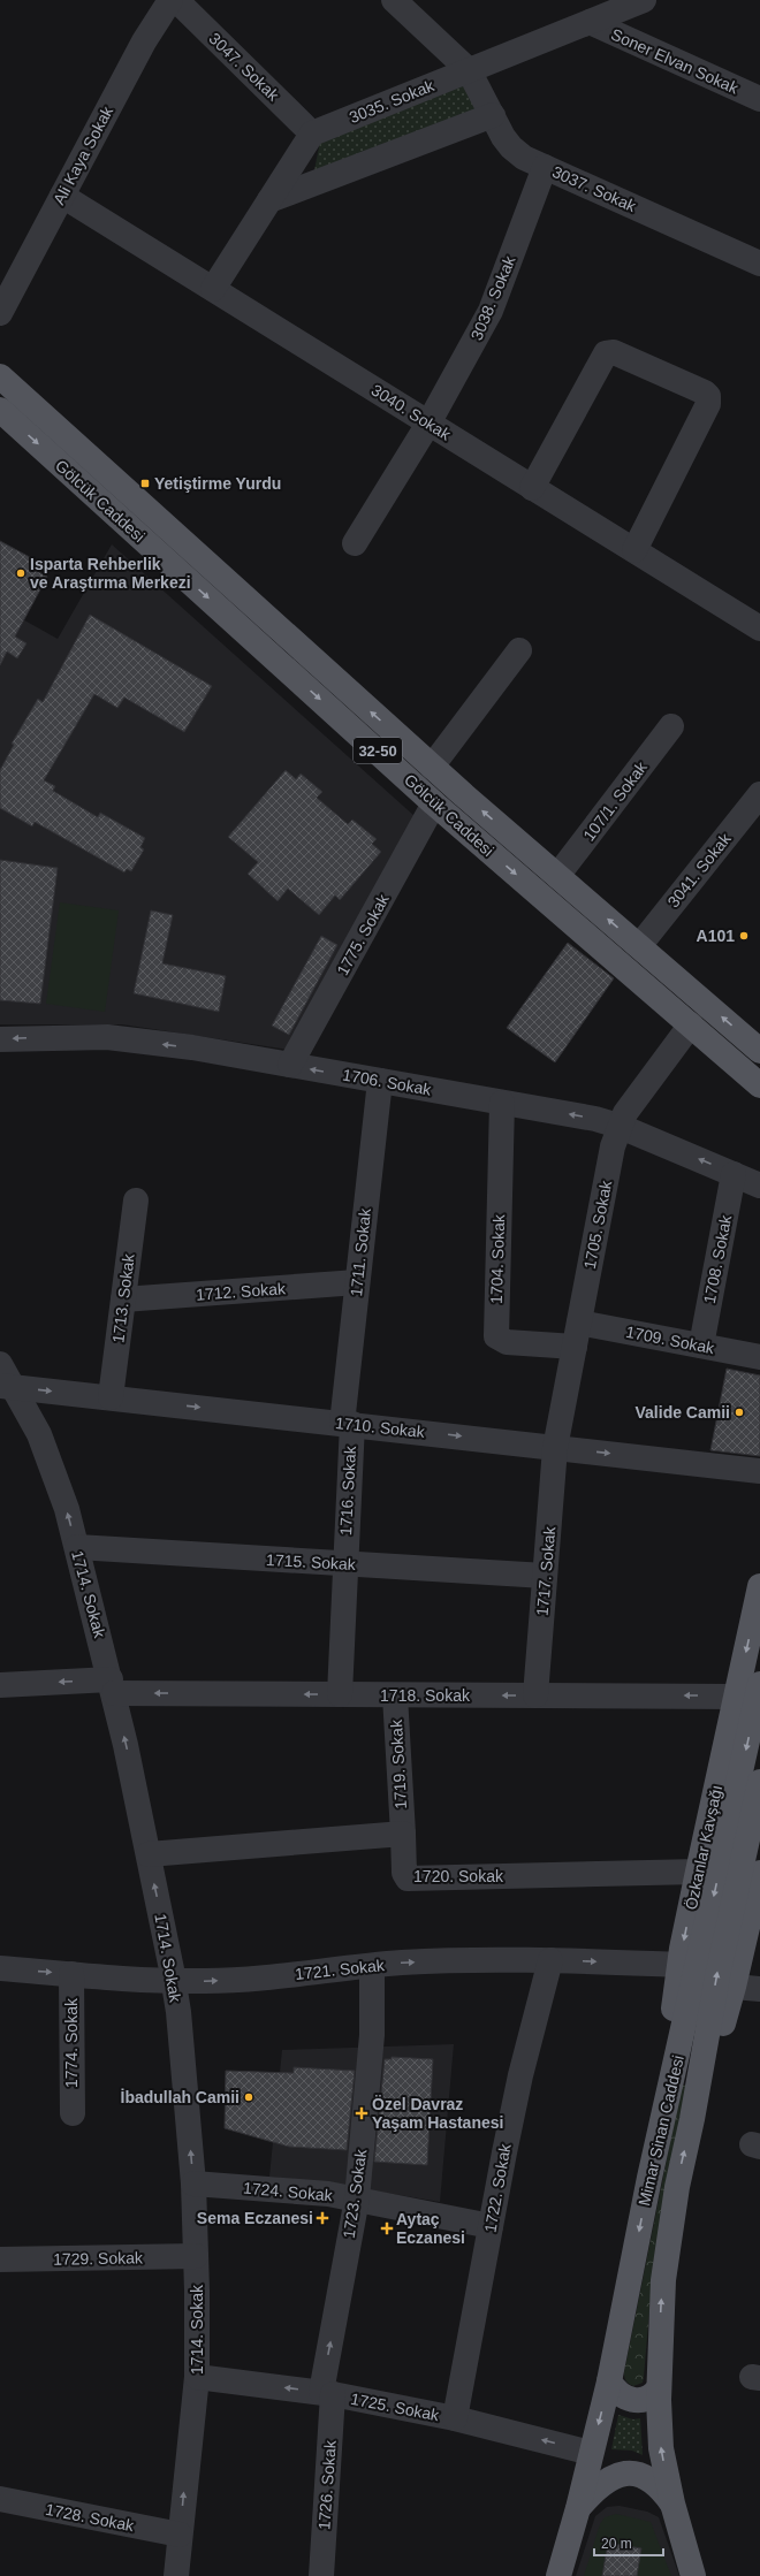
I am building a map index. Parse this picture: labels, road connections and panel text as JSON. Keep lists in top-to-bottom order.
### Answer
{
  "streets": {
    "main road": [
      "Gölcük Caddesi",
      "32-50",
      "Özkanlar Kavşağı",
      "Mimar Sinan Caddesi"
    ],
    "street": [
      "Soner Elvan Sokak",
      "3047. Sokak",
      "3035. Sokak",
      "Ali Kaya Sokak",
      "3037. Sokak",
      "3038. Sokak",
      "3040. Sokak",
      "107/1. Sokak",
      "3041. Sokak",
      "1775. Sokak",
      "1706. Sokak",
      "1705. Sokak",
      "1711. Sokak",
      "1704. Sokak",
      "1708. Sokak",
      "1712. Sokak",
      "1713. Sokak",
      "1709. Sokak",
      "1710. Sokak",
      "1716. Sokak",
      "1715. Sokak",
      "1717. Sokak",
      "1714. Sokak",
      "1718. Sokak",
      "1719. Sokak",
      "1720. Sokak",
      "1721. Sokak",
      "1774. Sokak",
      "1722. Sokak",
      "1724. Sokak",
      "1723. Sokak",
      "1729. Sokak",
      "1725. Sokak",
      "1726. Sokak",
      "1728. Sokak"
    ]
  },
  "crossings": [
    ["Soner Elvan Sokak", "3035. Sokak"],
    ["3047. Sokak", "3035. Sokak"],
    ["3035. Sokak", "3037. Sokak"],
    ["Ali Kaya Sokak", "3040. Sokak"],
    ["3037. Sokak", "3038. Sokak"],
    ["3038. Sokak", "3040. Sokak"],
    ["Gölcük Caddesi", "107/1. Sokak"],
    ["Gölcük Caddesi", "3041. Sokak"],
    ["Gölcük Caddesi", "1775. Sokak"],
    ["Gölcük Caddesi", "1705. Sokak"],
    ["1775. Sokak", "1706. Sokak"],
    ["1706. Sokak", "1705. Sokak"],
    ["1706. Sokak", "1711. Sokak"],
    ["1706. Sokak", "1704. Sokak"],
    ["1706. Sokak", "1708. Sokak"],
    ["1705. Sokak", "1704. Sokak"],
    ["1705. Sokak", "1709. Sokak"],
    ["1705. Sokak", "1710. Sokak"],
    ["1705. Sokak", "1717. Sokak"],
    ["1711. Sokak", "1712. Sokak"],
    ["1711. Sokak", "1710. Sokak"],
    ["1711. Sokak", "1716. Sokak"],
    ["1704. Sokak", "1709. Sokak"],
    ["1708. Sokak", "1709. Sokak"],
    ["1712. Sokak", "1713. Sokak"],
    ["1713. Sokak", "1710. Sokak"],
    ["1710. Sokak", "1716. Sokak"],
    ["1710. Sokak", "1717. Sokak"],
    ["1710. Sokak", "1714. Sokak"],
    ["1716. Sokak", "1715. Sokak"],
    ["1716. Sokak", "1718. Sokak"],
    ["1715. Sokak", "1717. Sokak"],
    ["1715. Sokak", "1714. Sokak"],
    ["1717. Sokak", "1718. Sokak"],
    ["1714. Sokak", "1718. Sokak"],
    ["1714. Sokak", "1721. Sokak"],
    ["1714. Sokak", "1724. Sokak"],
    ["1714. Sokak", "1729. Sokak"],
    ["1714. Sokak", "1725. Sokak"],
    ["1714. Sokak", "1728. Sokak"],
    ["1718. Sokak", "1719. Sokak"],
    ["1718. Sokak", "Özkanlar Kavşağı"],
    ["1719. Sokak", "1720. Sokak"],
    ["Özkanlar Kavşağı", "1720. Sokak"],
    ["Özkanlar Kavşağı", "1721. Sokak"],
    ["Özkanlar Kavşağı", "Mimar Sinan Caddesi"],
    ["1721. Sokak", "1774. Sokak"],
    ["1721. Sokak", "1722. Sokak"],
    ["1721. Sokak", "1723. Sokak"],
    ["Mimar Sinan Caddesi", "1725. Sokak"],
    ["1722. Sokak", "1724. Sokak"],
    ["1722. Sokak", "1725. Sokak"],
    ["1724. Sokak", "1723. Sokak"],
    ["1723. Sokak", "1725. Sokak"],
    ["1723. Sokak", "1726. Sokak"],
    ["1725. Sokak", "1726. Sokak"]
  ],
  "one_way": [
    "1706. Sokak",
    "1710. Sokak",
    "1714. Sokak",
    "1718. Sokak",
    "1723. Sokak",
    "1725. Sokak"
  ],
  "places": {
    "transit": ["Yetiştirme Yurdu"],
    "other": [
      "Isparta Rehberlik ve Araştırma Merkezi",
      "A101",
      "Valide Camii",
      "İbadullah Camii"
    ],
    "health": ["Özel Davraz Yaşam Hastanesi", "Sema Eczanesi", "Aytaç Eczanesi"]
  },
  "scale_bar": "20 m"
}
